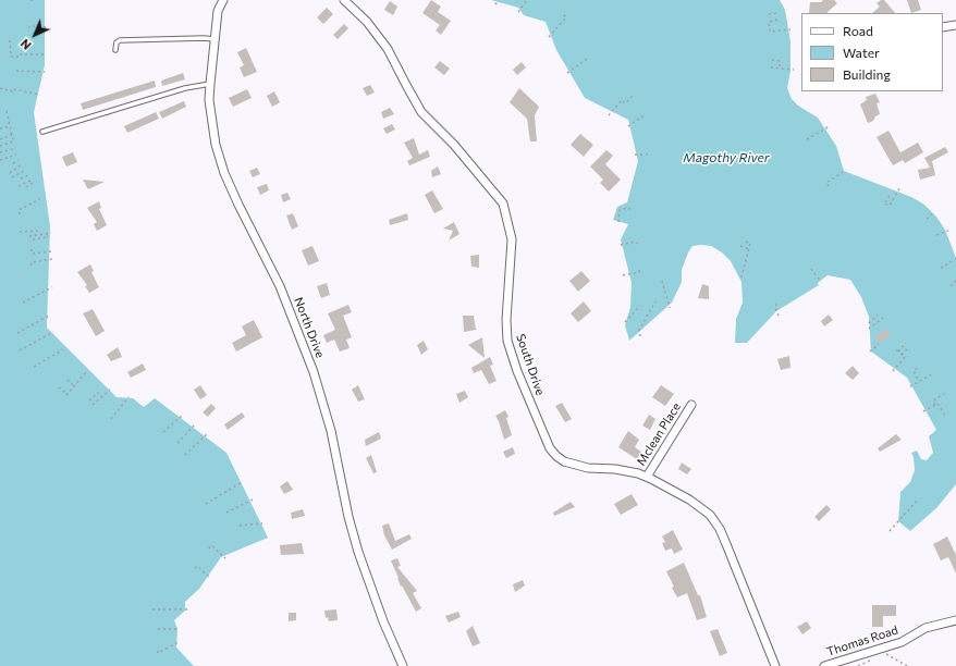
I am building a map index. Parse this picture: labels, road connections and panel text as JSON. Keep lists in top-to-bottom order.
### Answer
{
  "streets": {
    "street": [
      "North Drive",
      "South Drive",
      "Mclean Place",
      "Thomas Road"
    ]
  },
  "crossings": [
    ["South Drive", "Mclean Place"]
  ],
  "water": ["Magothy River"],
  "legend": ["Road", "Water", "Building"],
  "north": "bottom left"
}
